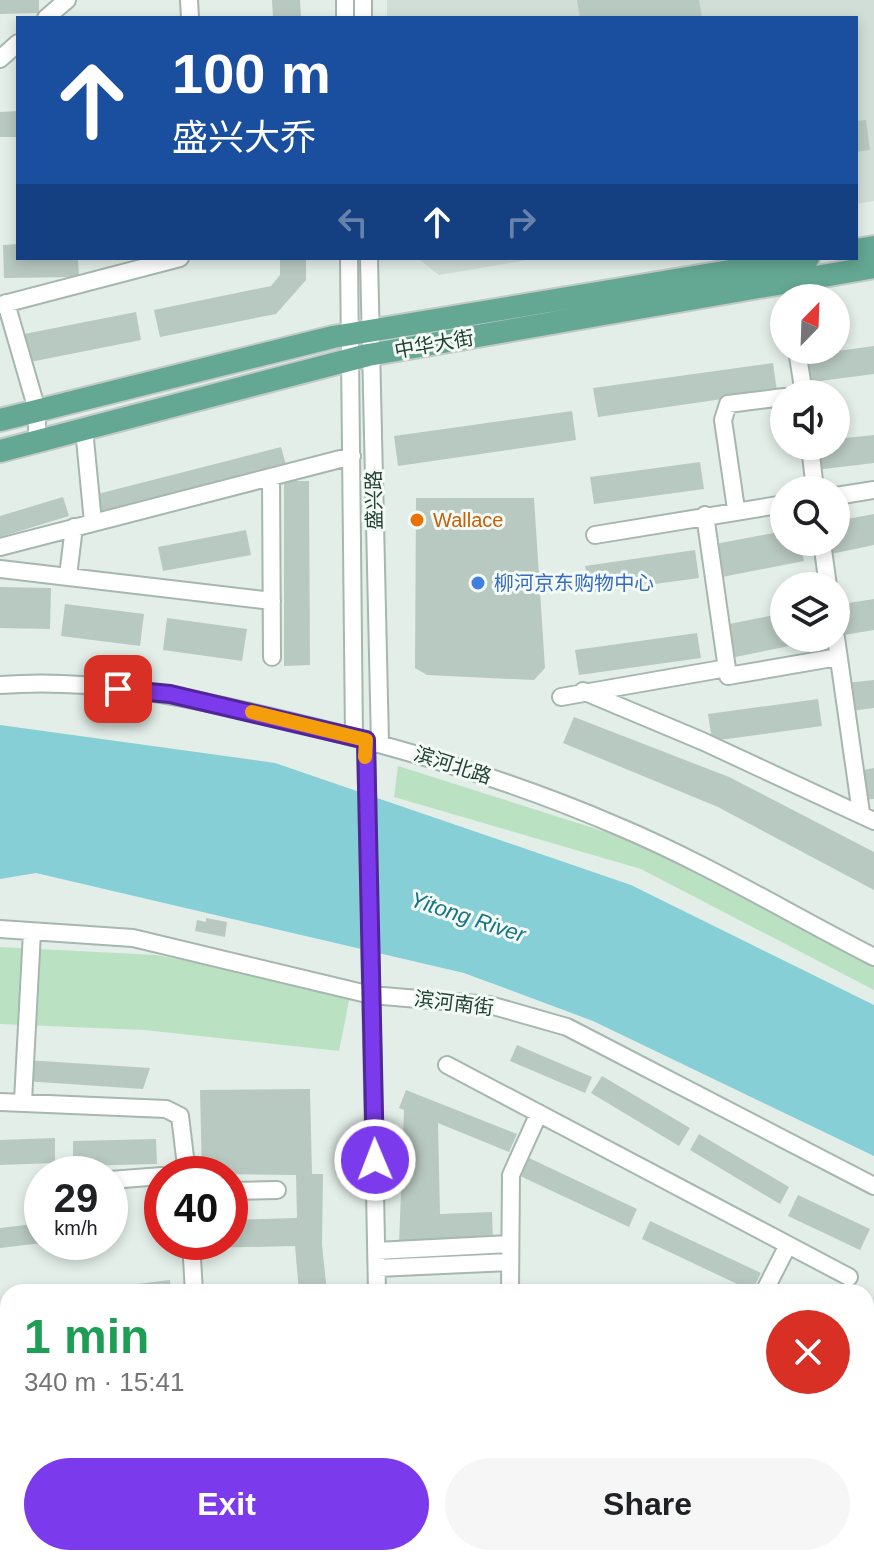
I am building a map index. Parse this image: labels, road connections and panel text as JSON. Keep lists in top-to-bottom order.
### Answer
{
  "streets": {
    "main road": ["中华大街"],
    "street": ["盛兴路", "滨河北路", "滨河南街"]
  },
  "crossings": [
    ["中华大街", "盛兴路"],
    ["盛兴路", "滨河北路"]
  ],
  "water": ["Yitong River"],
  "places": ["Wallace", "柳河京东购物中心"],
  "north": "top right",
  "page": {
    "turn": ["100 m", "盛兴大乔"],
    "speed": "29 km/h",
    "limit": "40",
    "heading": ["1 min", "340 m · 15:41"],
    "buttons": ["Exit", "Share"]
  }
}
